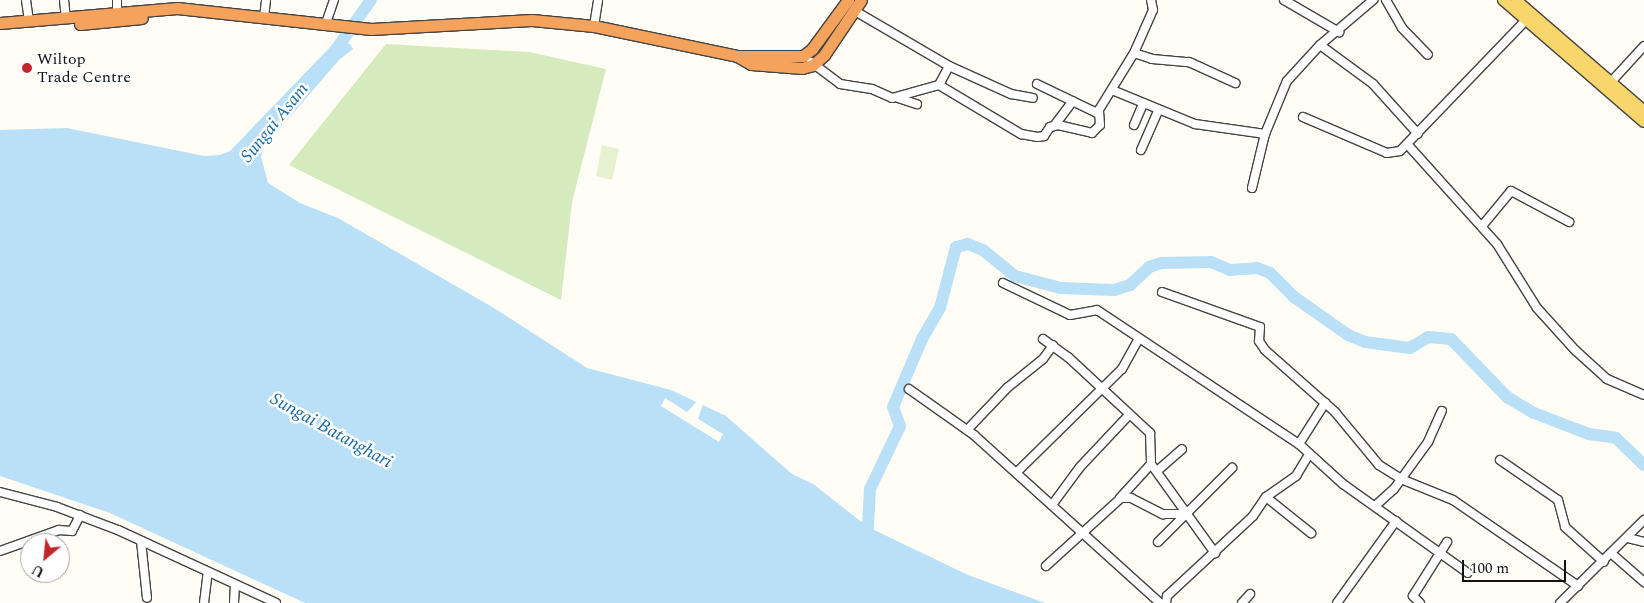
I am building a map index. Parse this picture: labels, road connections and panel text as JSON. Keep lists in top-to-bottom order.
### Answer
{
  "water": ["Sungai Asam", "Sungai Batanghari"],
  "places": ["Wiltop Trade Centre"],
  "scale_bar": "100 m",
  "north": "bottom left"
}
